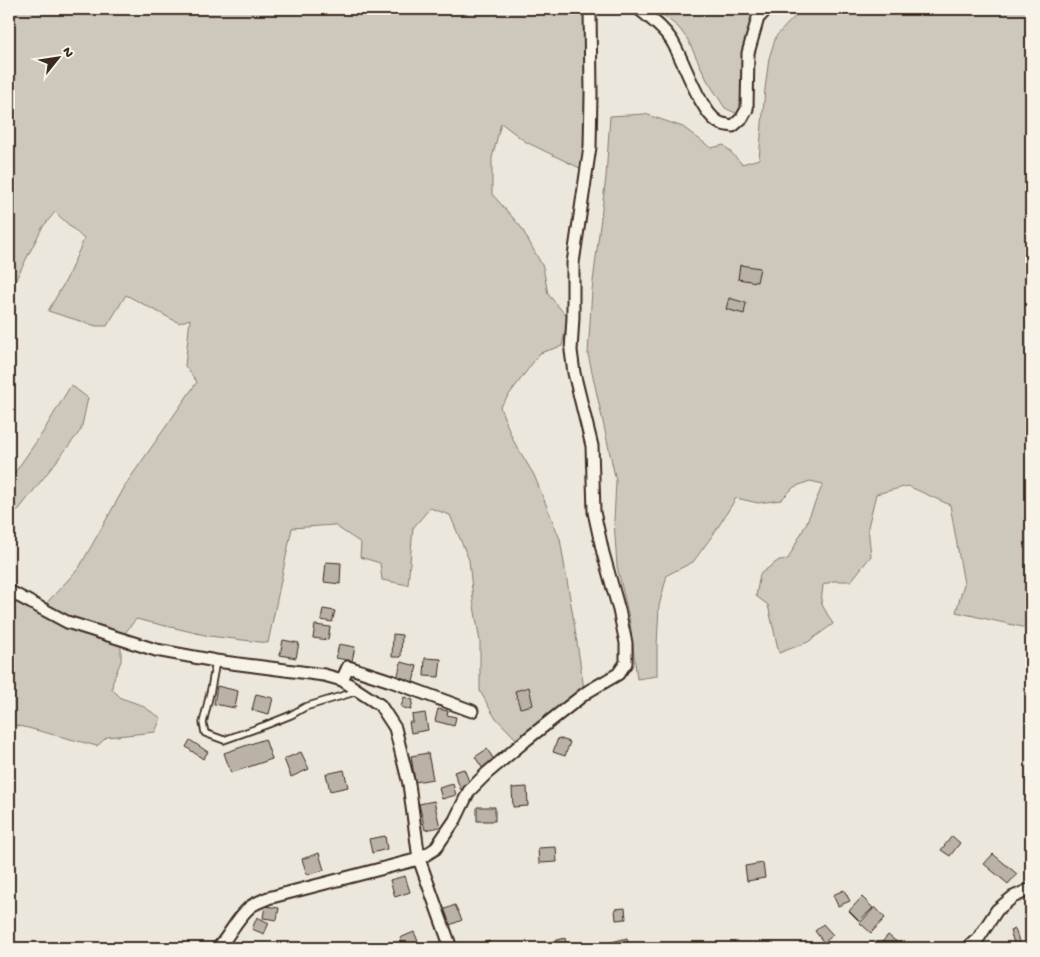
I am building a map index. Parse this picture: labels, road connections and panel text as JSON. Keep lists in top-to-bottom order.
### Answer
{
  "north": "top right"
}
